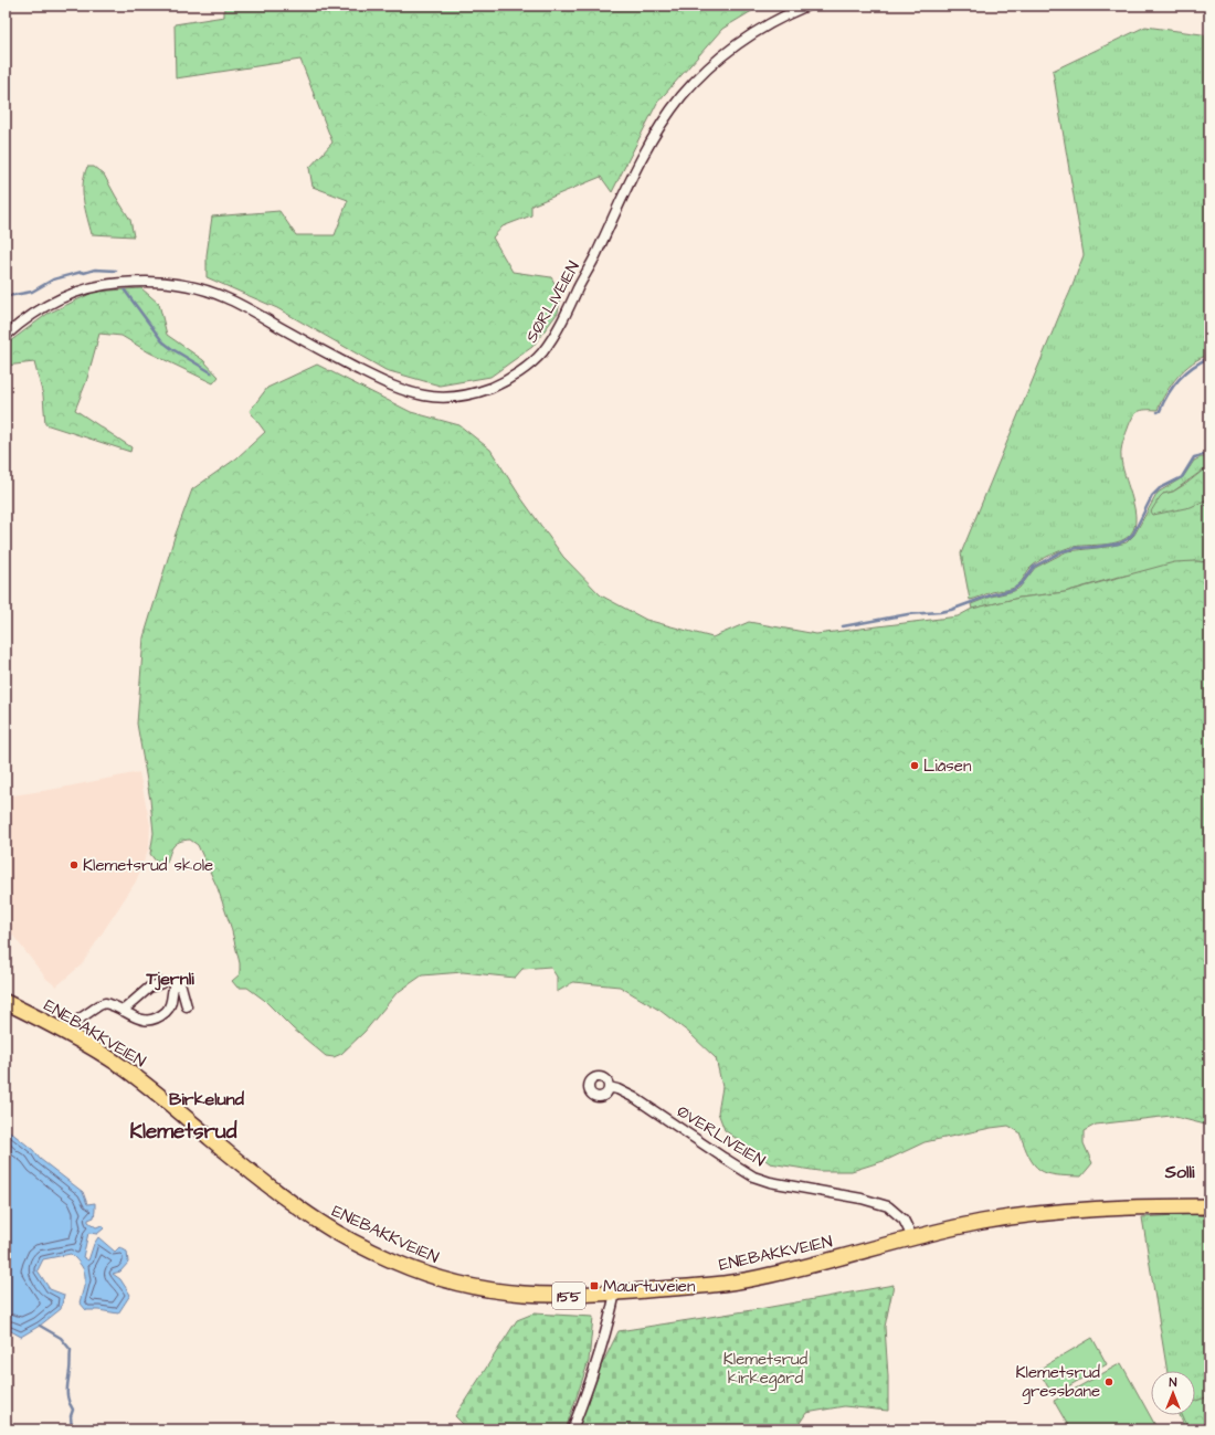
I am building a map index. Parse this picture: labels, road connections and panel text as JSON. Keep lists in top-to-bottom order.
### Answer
{
  "streets": {
    "main road": ["ENEBAKKVEIEN", "155"],
    "street": ["SØRLIVEIEN", "ØVERLIVEIEN"]
  },
  "crossings": [
    ["ENEBAKKVEIEN", "ØVERLIVEIEN"]
  ],
  "districts": [
    "Tjernli",
    "Birkelund",
    "Klemetsrud",
    "Solli"
  ],
  "parks": ["Klemetsrud kirkegård"],
  "places": {
    "other": ["Liåsen", "Klemetsrud skole", "Klemetsrud gressbane"],
    "transit": ["Maurtuveien"]
  },
  "north": "top"
}
